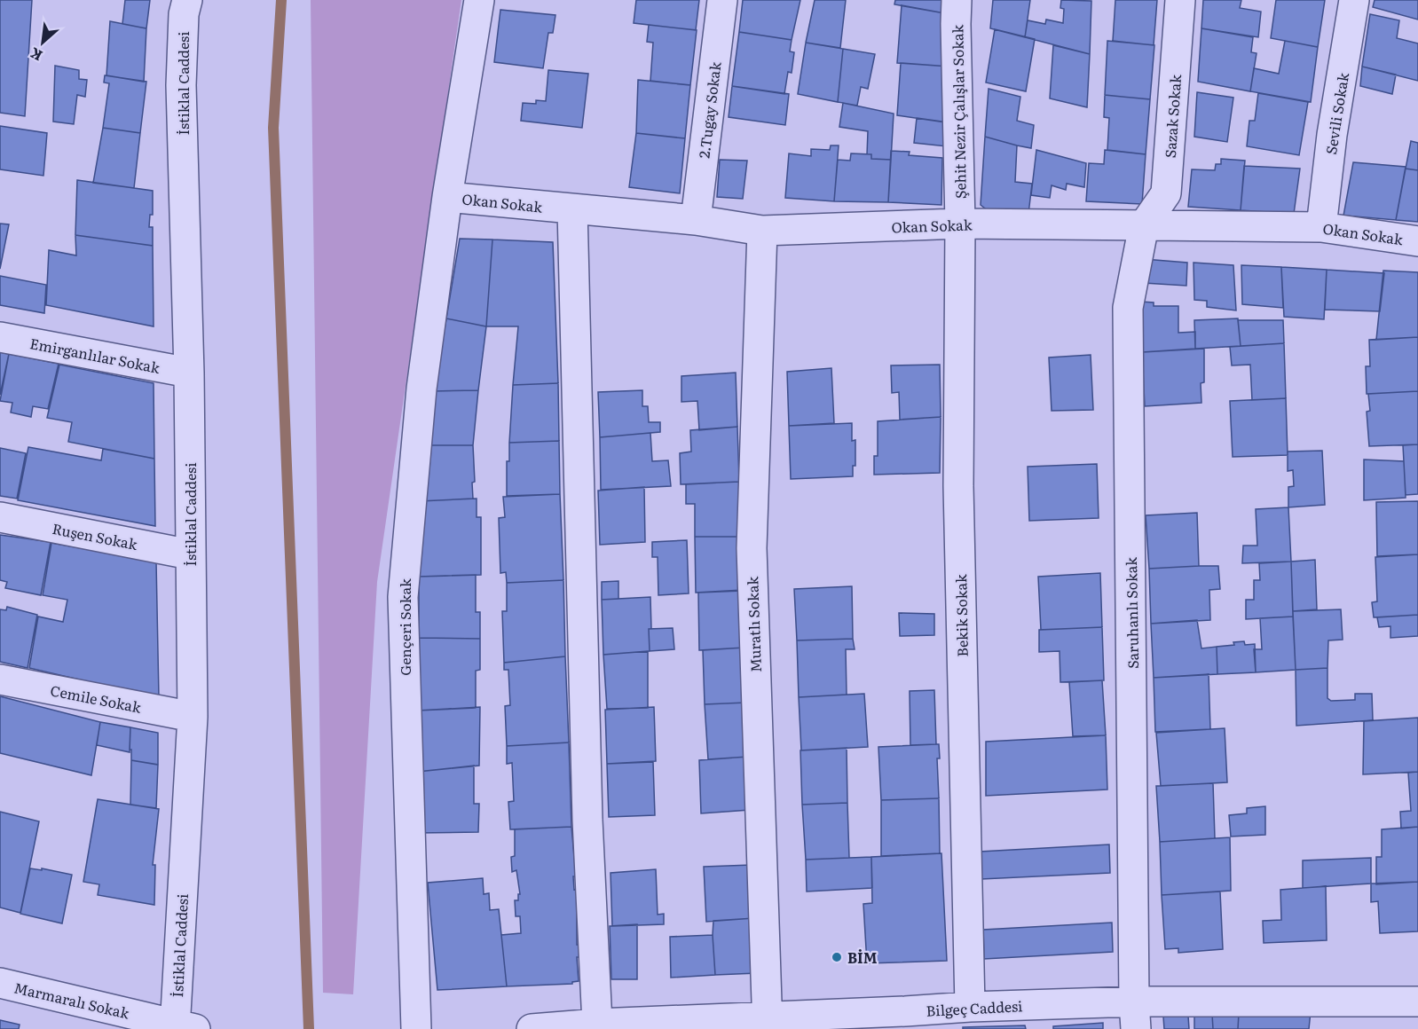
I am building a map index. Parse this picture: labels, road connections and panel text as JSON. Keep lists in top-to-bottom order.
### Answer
{
  "streets": {
    "street": [
      "İstiklal Caddesi",
      "2.Tugay Sokak",
      "Şehit Nezir Çalışlar Sokak",
      "Sevili Sokak",
      "Sazak Sokak",
      "Okan Sokak",
      "Emirganlılar Sokak",
      "Ruşen Sokak",
      "Saruhanlı Sokak",
      "Bekik Sokak",
      "Muratlı Sokak",
      "Gençeri Sokak",
      "Cemile Sokak",
      "Marmaralı Sokak",
      "Bilgeç Caddesi"
    ]
  },
  "crossings": [
    ["İstiklal Caddesi", "Emirganlılar Sokak"],
    ["İstiklal Caddesi", "Ruşen Sokak"],
    ["İstiklal Caddesi", "Cemile Sokak"],
    ["İstiklal Caddesi", "Marmaralı Sokak"],
    ["2.Tugay Sokak", "Okan Sokak"],
    ["Şehit Nezir Çalışlar Sokak", "Okan Sokak"],
    ["Şehit Nezir Çalışlar Sokak", "Bekik Sokak"],
    ["Sevili Sokak", "Okan Sokak"],
    ["Sazak Sokak", "Okan Sokak"],
    ["Sazak Sokak", "Saruhanlı Sokak"],
    ["Okan Sokak", "Saruhanlı Sokak"],
    ["Okan Sokak", "Bekik Sokak"],
    ["Okan Sokak", "Muratlı Sokak"],
    ["Okan Sokak", "Gençeri Sokak"],
    ["Saruhanlı Sokak", "Bilgeç Caddesi"],
    ["Bekik Sokak", "Bilgeç Caddesi"],
    ["Muratlı Sokak", "Bilgeç Caddesi"]
  ],
  "places": ["BİM"],
  "north": "bottom left"
}
